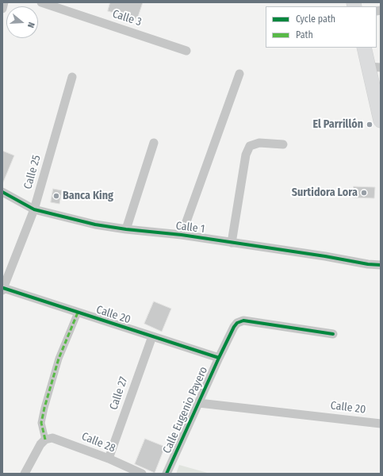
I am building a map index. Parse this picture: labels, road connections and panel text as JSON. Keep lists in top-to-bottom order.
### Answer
{
  "streets": {
    "street": [
      "Calle 3",
      "Calle 25",
      "Calle 1",
      "Calle 20",
      "Calle 27",
      "Calle Eugenio Payero",
      "Calle 28"
    ]
  },
  "crossings": [
    ["Calle 25", "Calle 1"],
    ["Calle 25", "Calle 20"],
    ["Calle 20", "Calle 27"],
    ["Calle 20", "Calle Eugenio Payero"],
    ["Calle 27", "Calle 28"]
  ],
  "places": ["El Parrillón", "Surtidora Lora", "Banca King"],
  "legend": ["Cycle path", "Path"],
  "north": "right"
}
